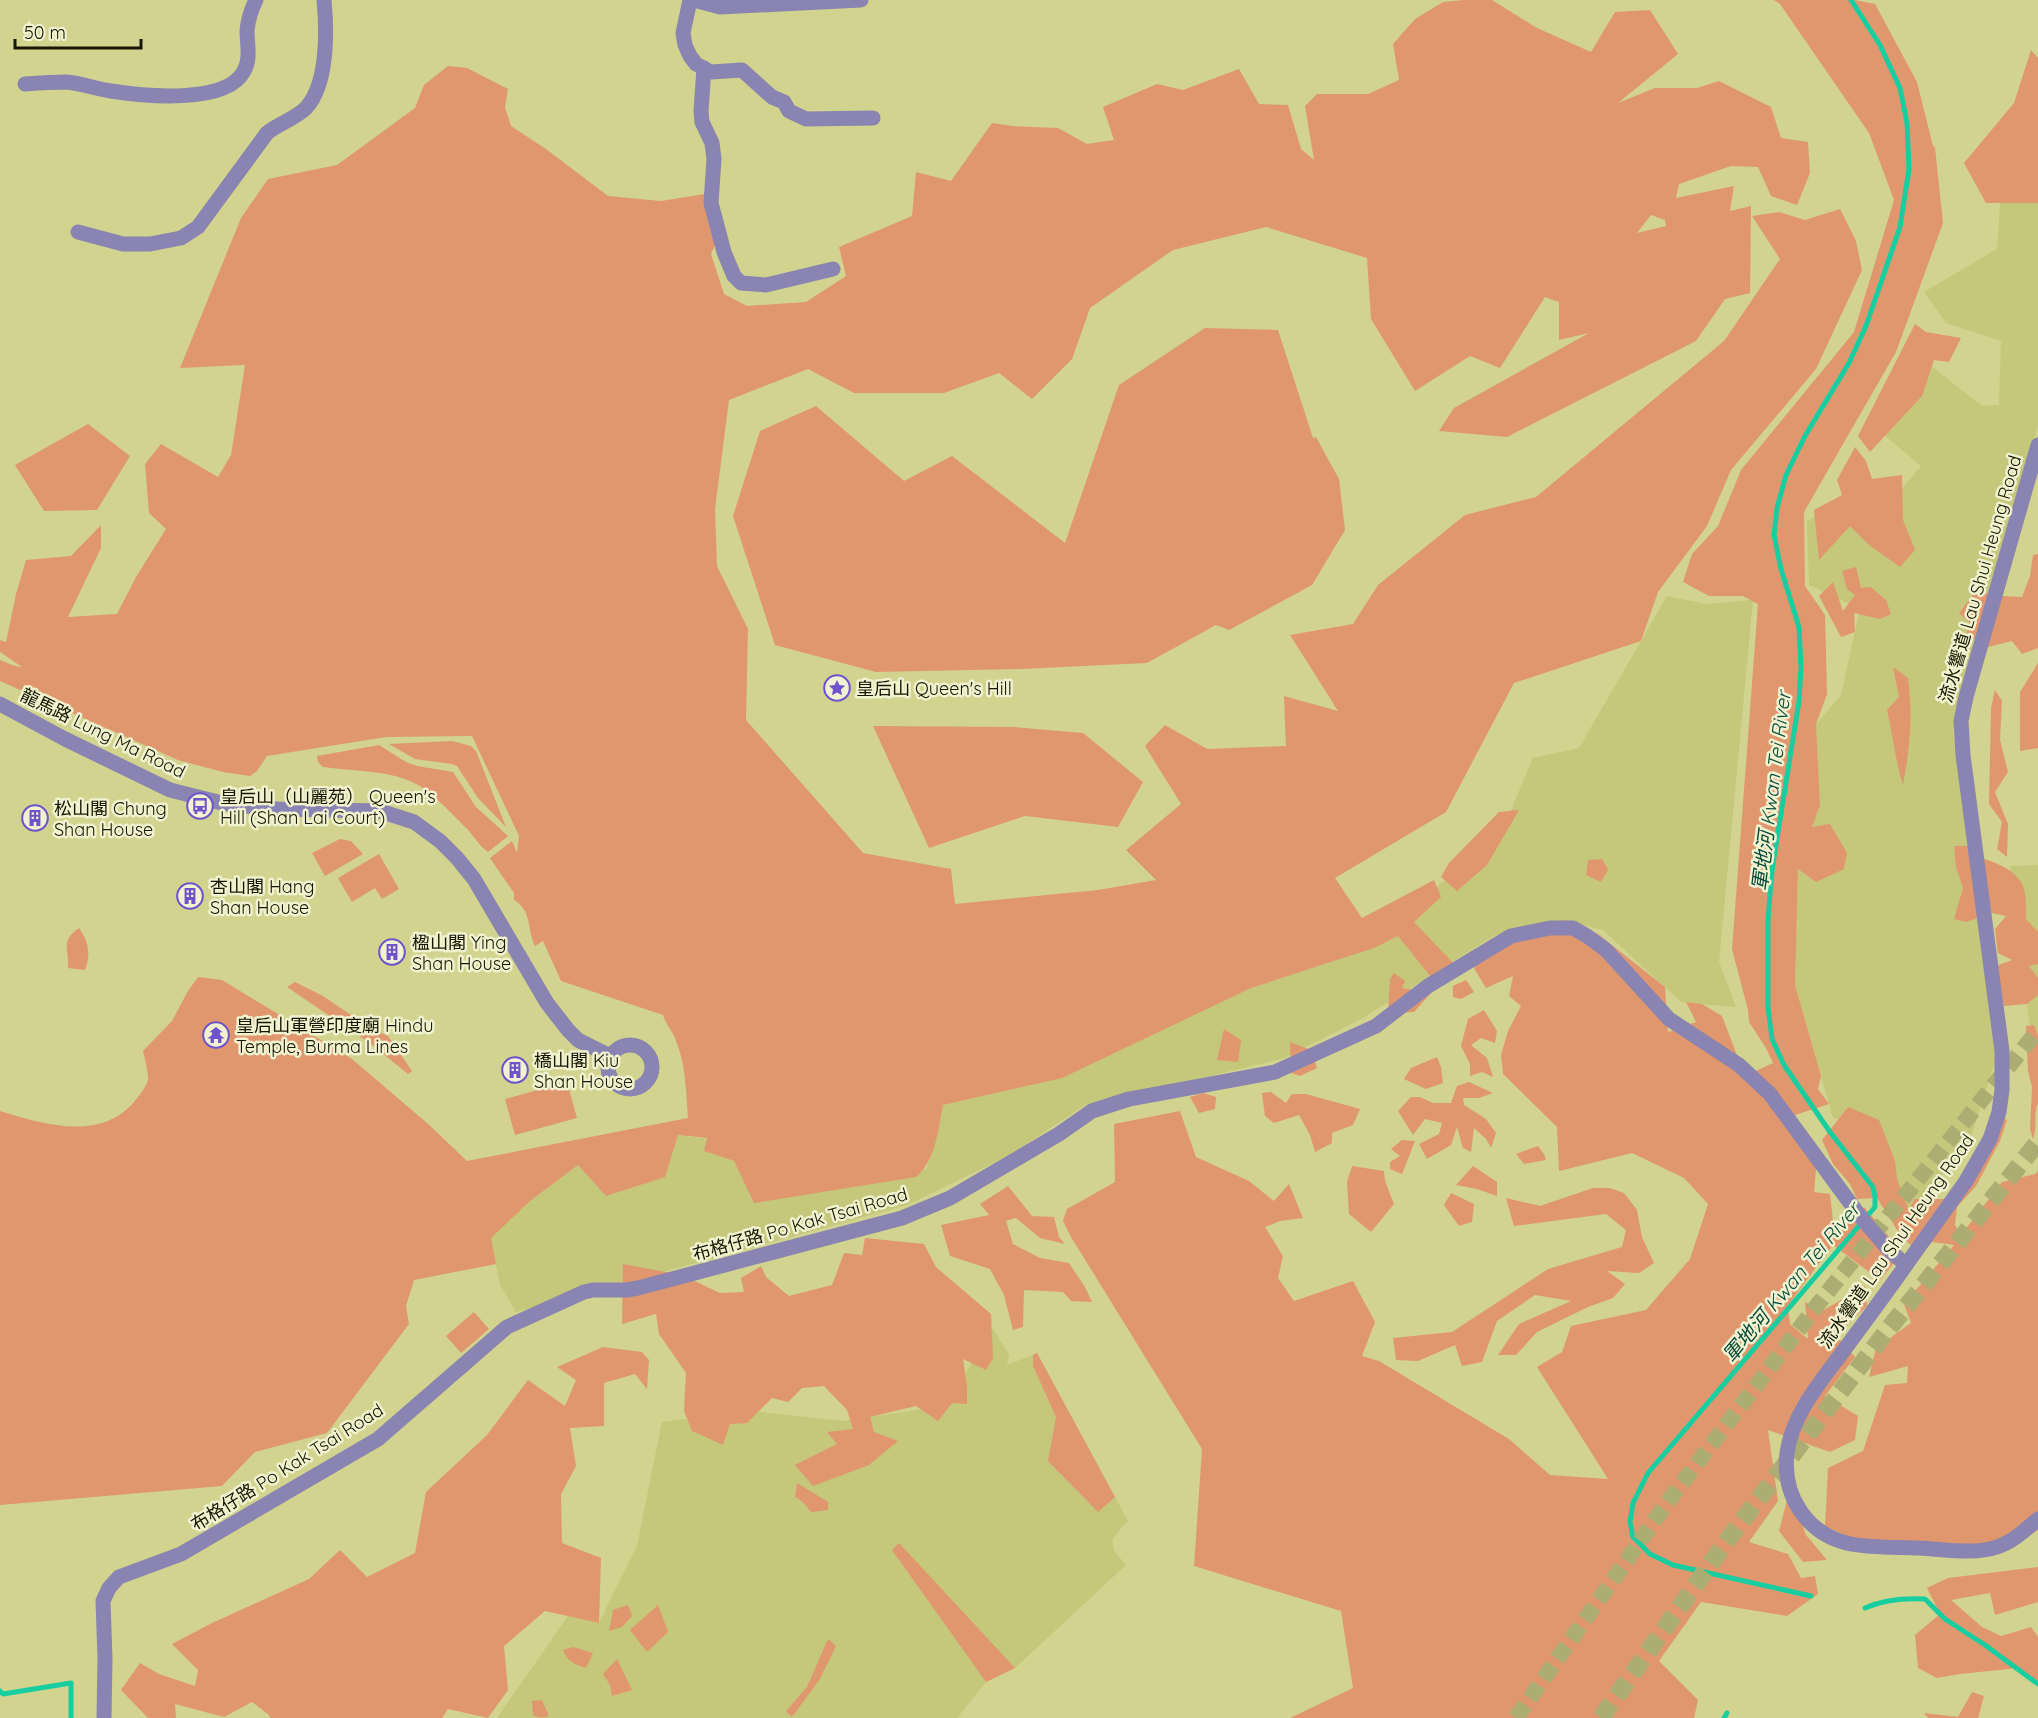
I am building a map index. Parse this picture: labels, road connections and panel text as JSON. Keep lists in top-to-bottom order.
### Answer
{
  "streets": {
    "street": ["流水響道 Lau Shui Heung Road", "龍馬路 Lung Ma Road", "布格仔路 Po Kak Tsai Road"]
  },
  "crossings": [
    ["流水響道 Lau Shui Heung Road", "布格仔路 Po Kak Tsai Road"]
  ],
  "water": ["軍地河 Kwan Tei River"],
  "places": {
    "place": ["皇后山 Queen's Hill"],
    "bus stop": ["皇后山（山麗苑） Queen's Hill (Shan Lai Court)"],
    "building": [
      "松山閣 Chung Shan House",
      "杏山閣 Hang Shan House",
      "楹山閣 Ying Shan House",
      "橋山閣 Kiu Shan House"
    ],
    "temple": ["皇后山軍營印度廟 Hindu Temple, Burma Lines"]
  },
  "scale_bar": "50 m"
}
